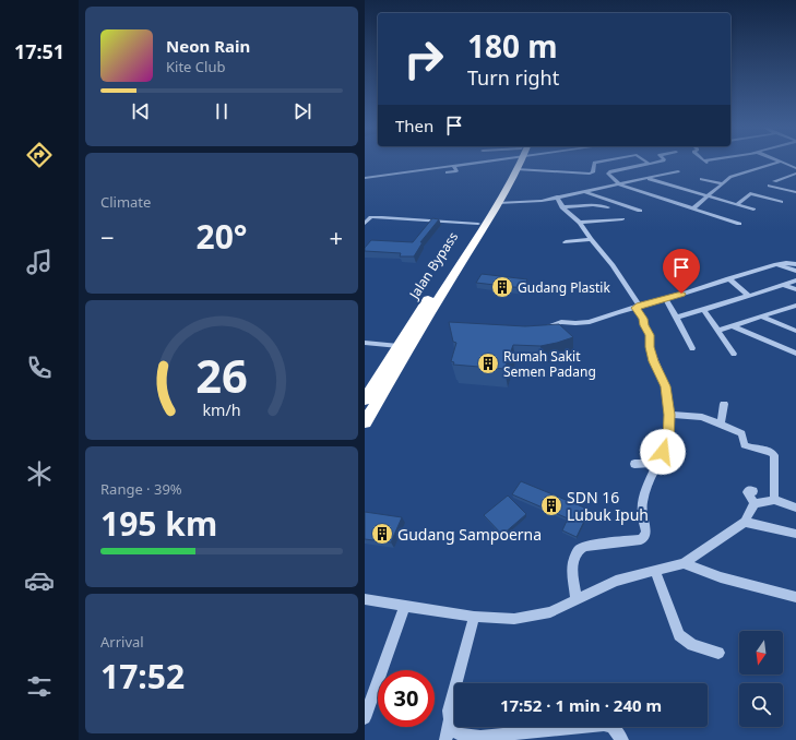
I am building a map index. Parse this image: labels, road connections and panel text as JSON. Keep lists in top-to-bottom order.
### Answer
{
  "streets": {
    "highway": ["Jalan Bypass"]
  },
  "places": {
    "building": [
      "Gudang Plastik",
      "Rumah Sakit Semen Padang",
      "SDN 16 Lubuk Ipuh",
      "Gudang Sampoerna"
    ]
  },
  "north": "bottom",
  "page": {
    "tabs": "17:51",
    "turn": ["180 m", "Turn right"],
    "song": ["Neon Rain", "Kite Club"],
    "then": "Then",
    "tile": [
      "Climate",
      ["Range · 39%", "195 km"],
      ["Arrival", "17:52"]
    ],
    "heat": ["−", "20°", "+"],
    "limit": "30",
    "trip": "17:52 · 1 min · 240 m",
    "gauge": ["26", "km/h"]
  }
}
